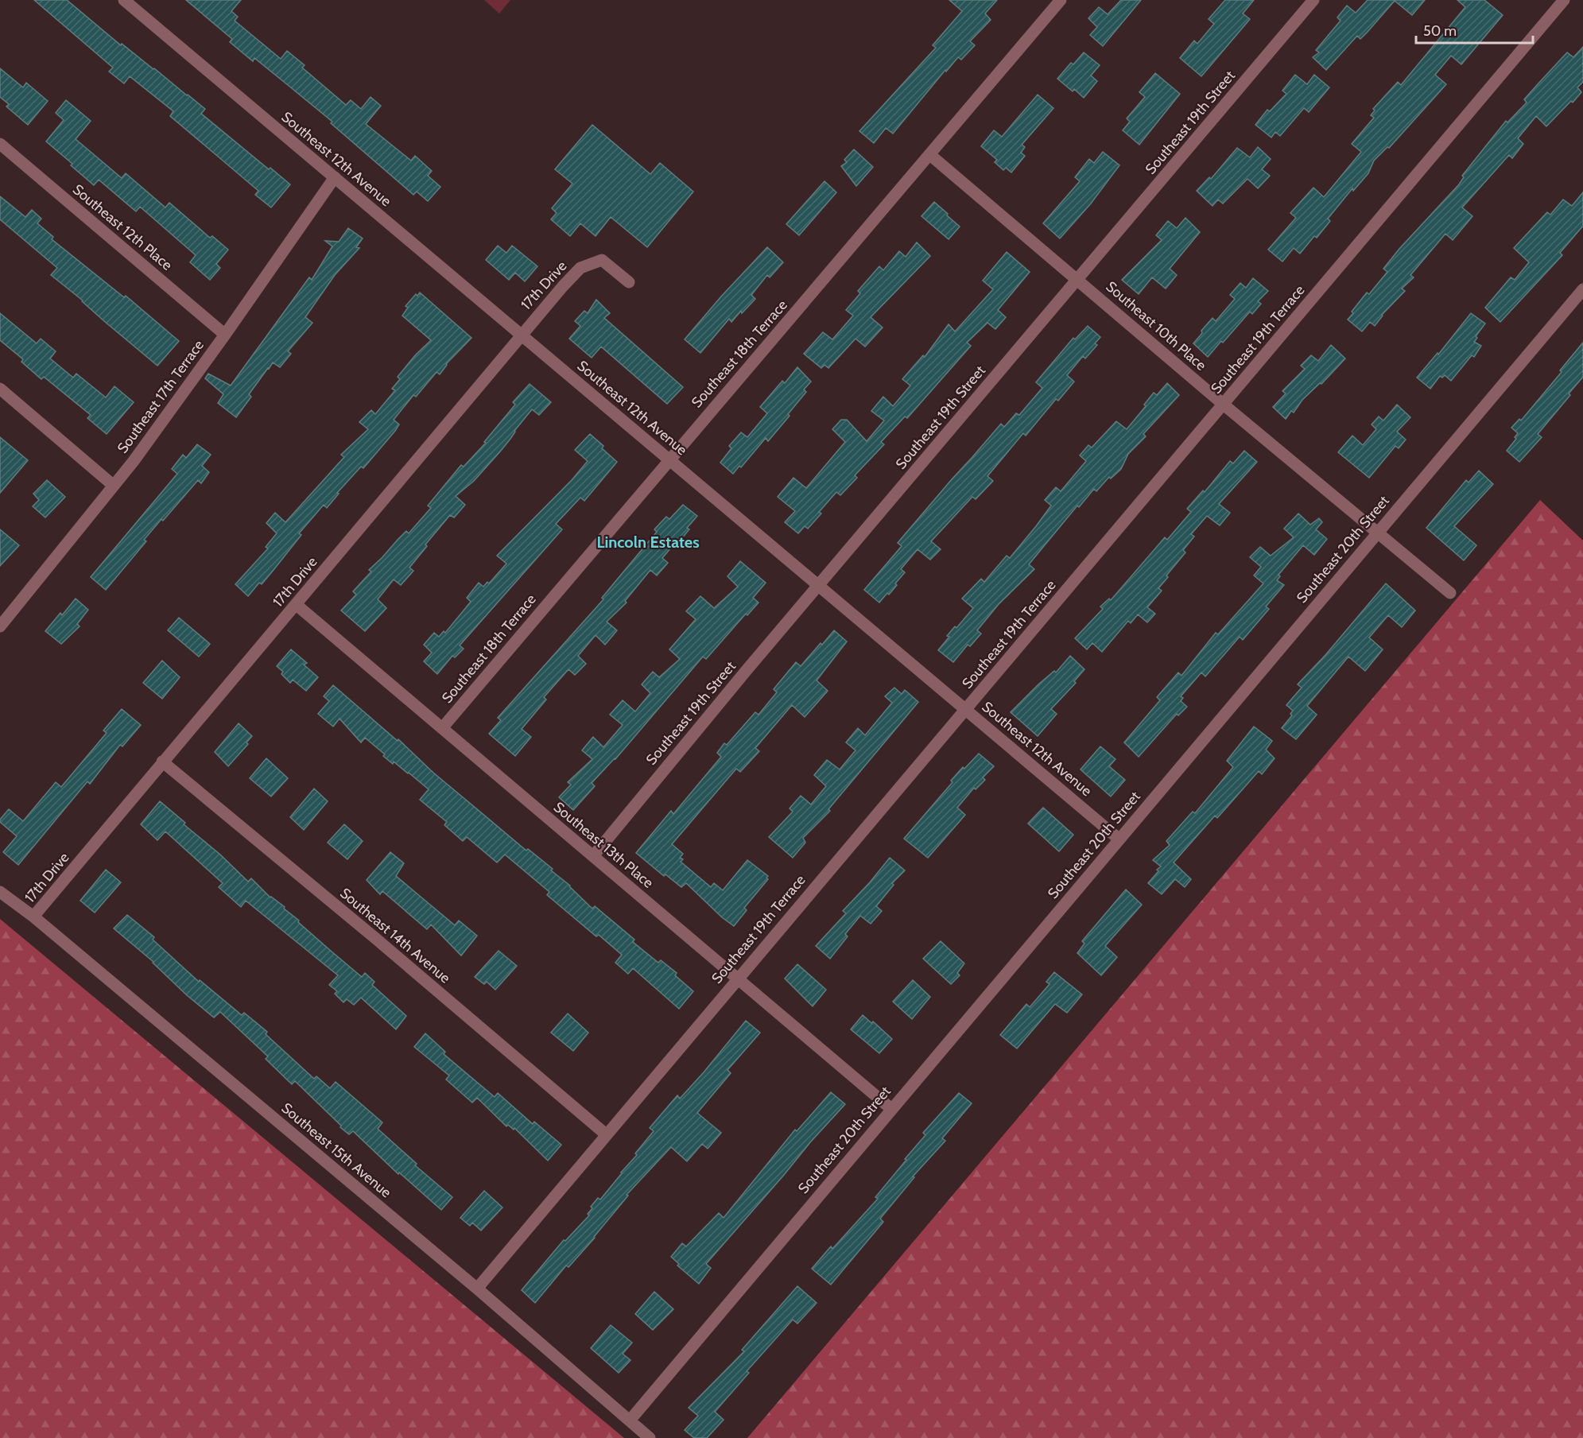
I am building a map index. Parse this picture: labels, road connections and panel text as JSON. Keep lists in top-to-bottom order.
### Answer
{
  "streets": {
    "street": [
      "Southeast 19th Street",
      "Southeast 12th Avenue",
      "Southeast 12th Place",
      "17th Drive",
      "Southeast 10th Place",
      "Southeast 19th Terrace",
      "Southeast 18th Terrace",
      "Southeast 17th Terrace",
      "Southeast 20th Street",
      "Southeast 13th Place",
      "Southeast 14th Avenue",
      "Southeast 15th Avenue"
    ]
  },
  "crossings": [
    ["Southeast 19th Street", "Southeast 12th Avenue"],
    ["Southeast 19th Street", "Southeast 10th Place"],
    ["Southeast 19th Street", "Southeast 13th Place"],
    ["Southeast 12th Avenue", "17th Drive"],
    ["Southeast 12th Avenue", "Southeast 19th Terrace"],
    ["Southeast 12th Avenue", "Southeast 18th Terrace"],
    ["Southeast 12th Avenue", "Southeast 17th Terrace"],
    ["Southeast 12th Avenue", "Southeast 20th Street"],
    ["Southeast 12th Place", "Southeast 17th Terrace"],
    ["17th Drive", "Southeast 13th Place"],
    ["17th Drive", "Southeast 14th Avenue"],
    ["17th Drive", "Southeast 15th Avenue"],
    ["Southeast 10th Place", "Southeast 19th Terrace"],
    ["Southeast 10th Place", "Southeast 18th Terrace"],
    ["Southeast 10th Place", "Southeast 20th Street"],
    ["Southeast 19th Terrace", "Southeast 13th Place"],
    ["Southeast 19th Terrace", "Southeast 14th Avenue"],
    ["Southeast 19th Terrace", "Southeast 15th Avenue"],
    ["Southeast 18th Terrace", "Southeast 13th Place"],
    ["Southeast 20th Street", "Southeast 13th Place"],
    ["Southeast 20th Street", "Southeast 15th Avenue"]
  ],
  "districts": ["Lincoln Estates"],
  "scale_bar": "50 m"
}
